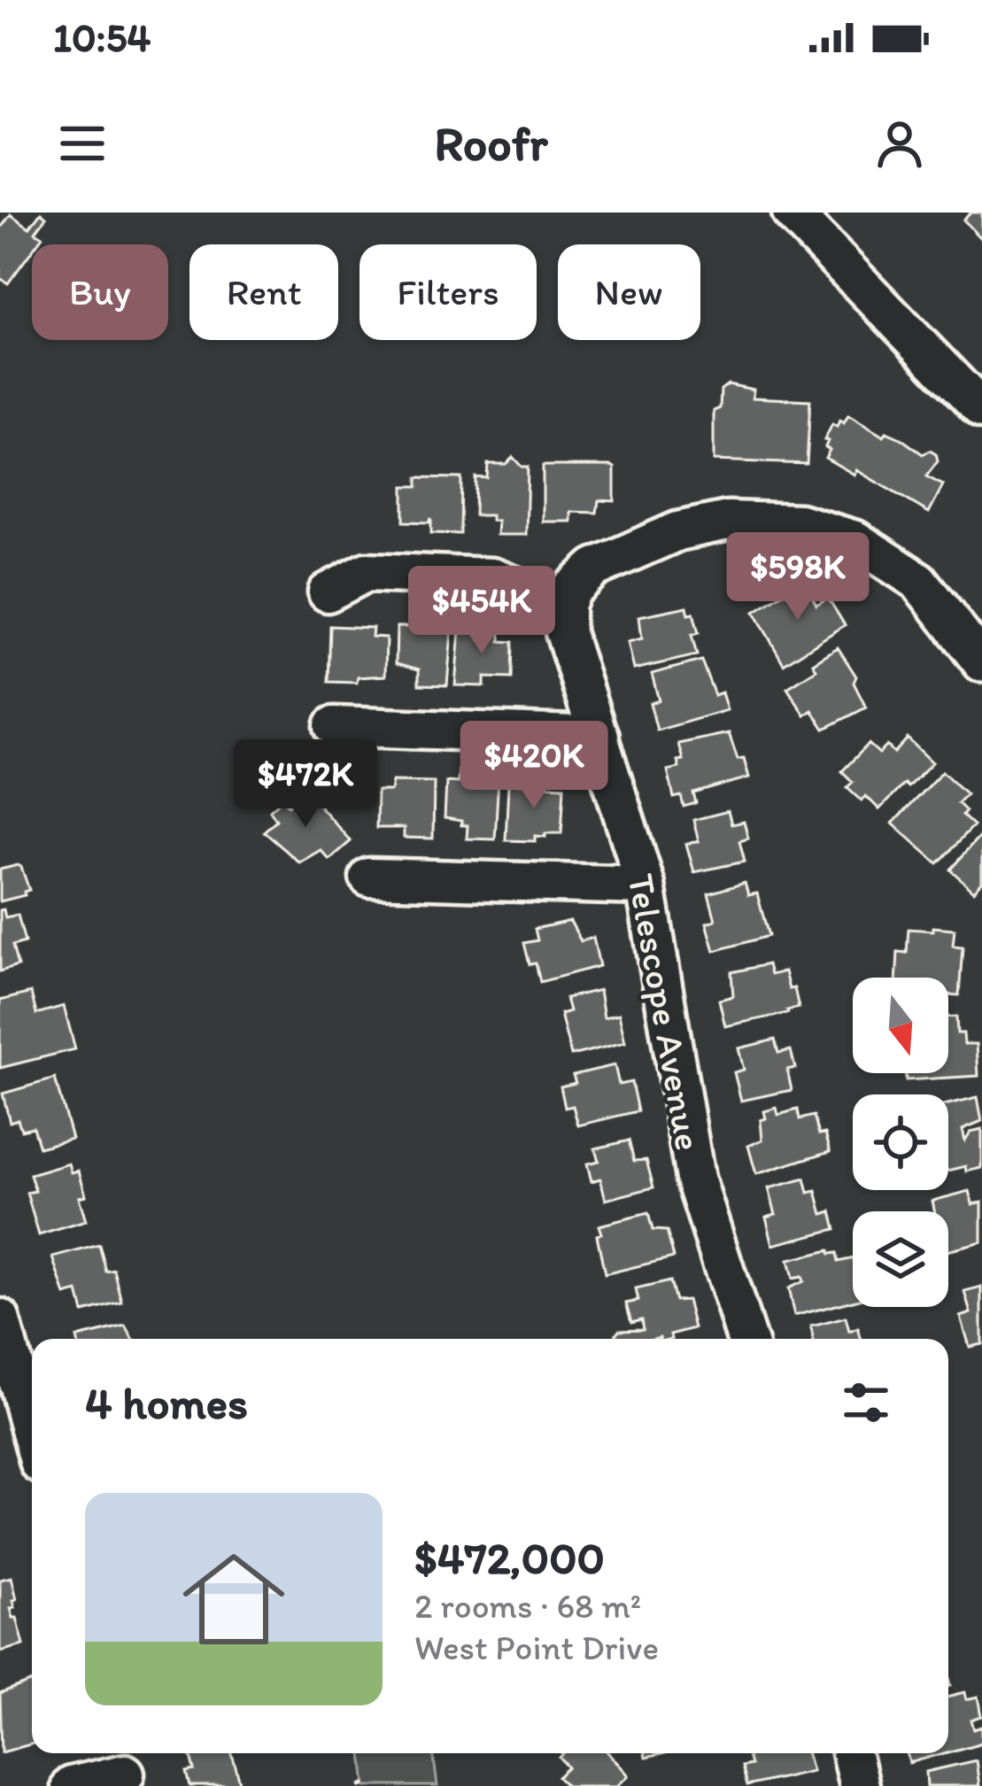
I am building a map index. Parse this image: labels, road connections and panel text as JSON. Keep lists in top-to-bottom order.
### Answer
{
  "streets": {
    "street": ["Telescope Avenue"]
  },
  "north": "bottom",
  "page": {
    "status": "10:54",
    "header": "Roofr",
    "chip": [
      "Buy",
      "Rent",
      "Filters",
      "New"
    ],
    "price": [
      "$598K",
      "$454K",
      "$420K",
      "$472K"
    ],
    "heading": "4 homes",
    "list": [
      {
        "name": "$472,000",
        "note": "2 rooms · 68 m² · West Point Drive"
      }
    ]
  }
}
